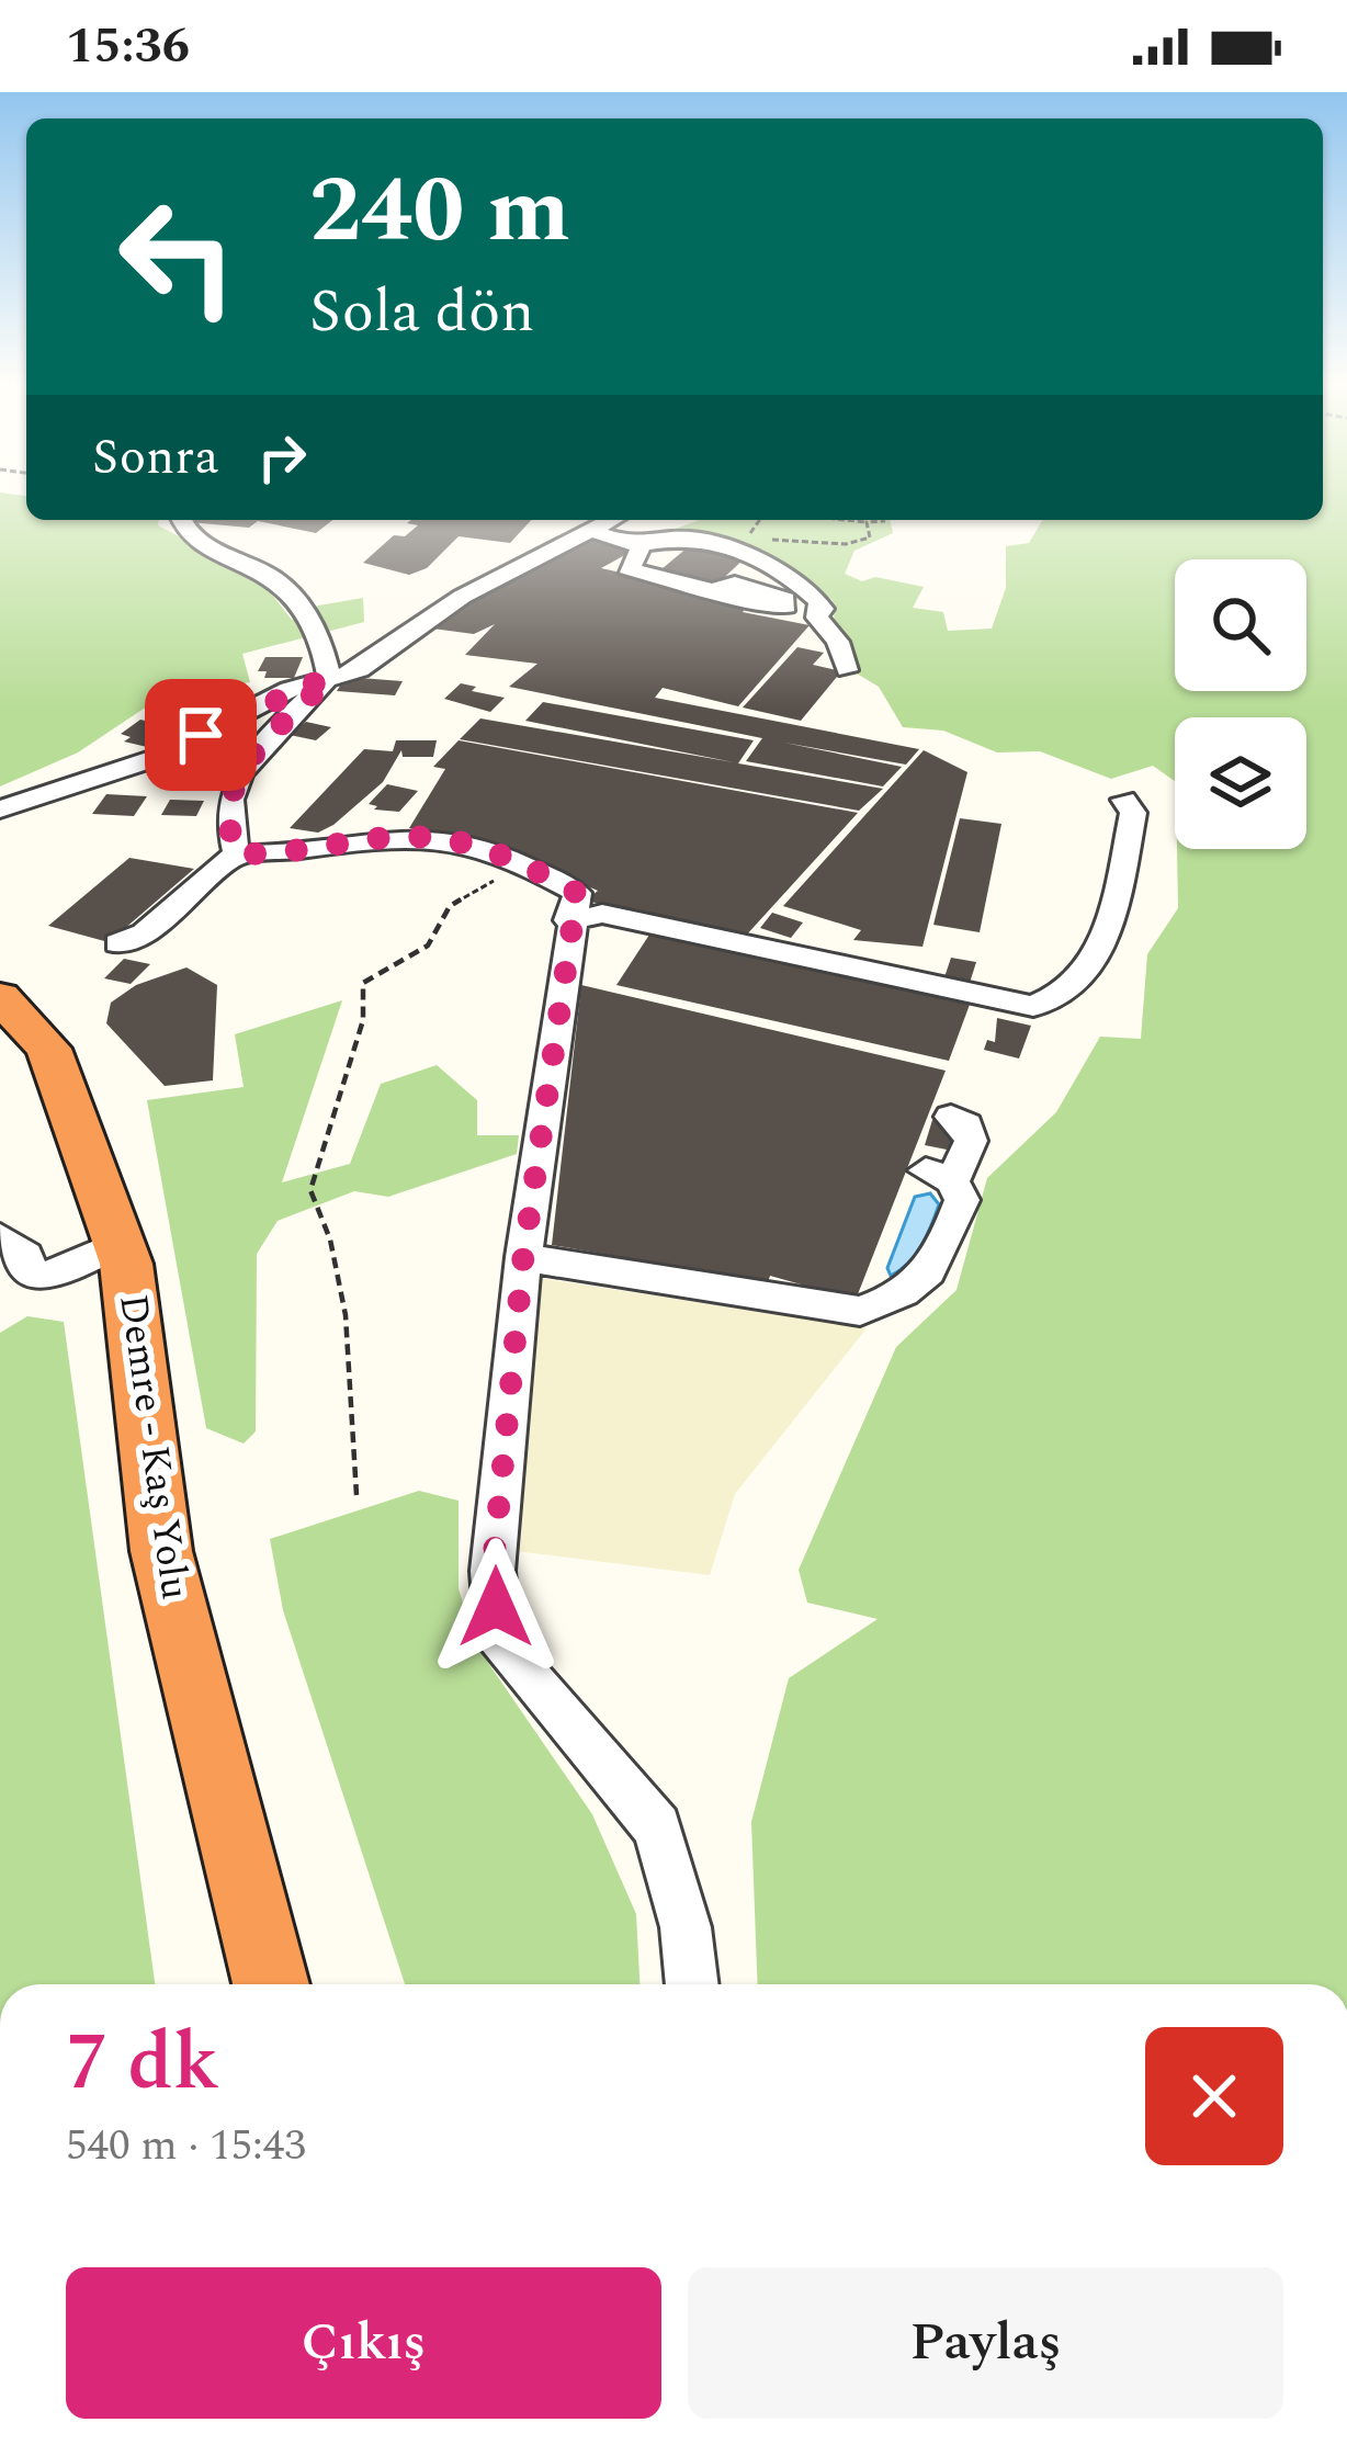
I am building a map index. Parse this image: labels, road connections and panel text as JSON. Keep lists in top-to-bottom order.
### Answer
{
  "streets": {
    "highway": ["Demre - Kaş Yolu"]
  },
  "page": {
    "status": "15:36",
    "turn": ["240 m", "Sola dön"],
    "then": "Sonra",
    "heading": ["7 dk", "540 m · 15:43"],
    "buttons": ["Çıkış", "Paylaş"]
  }
}
